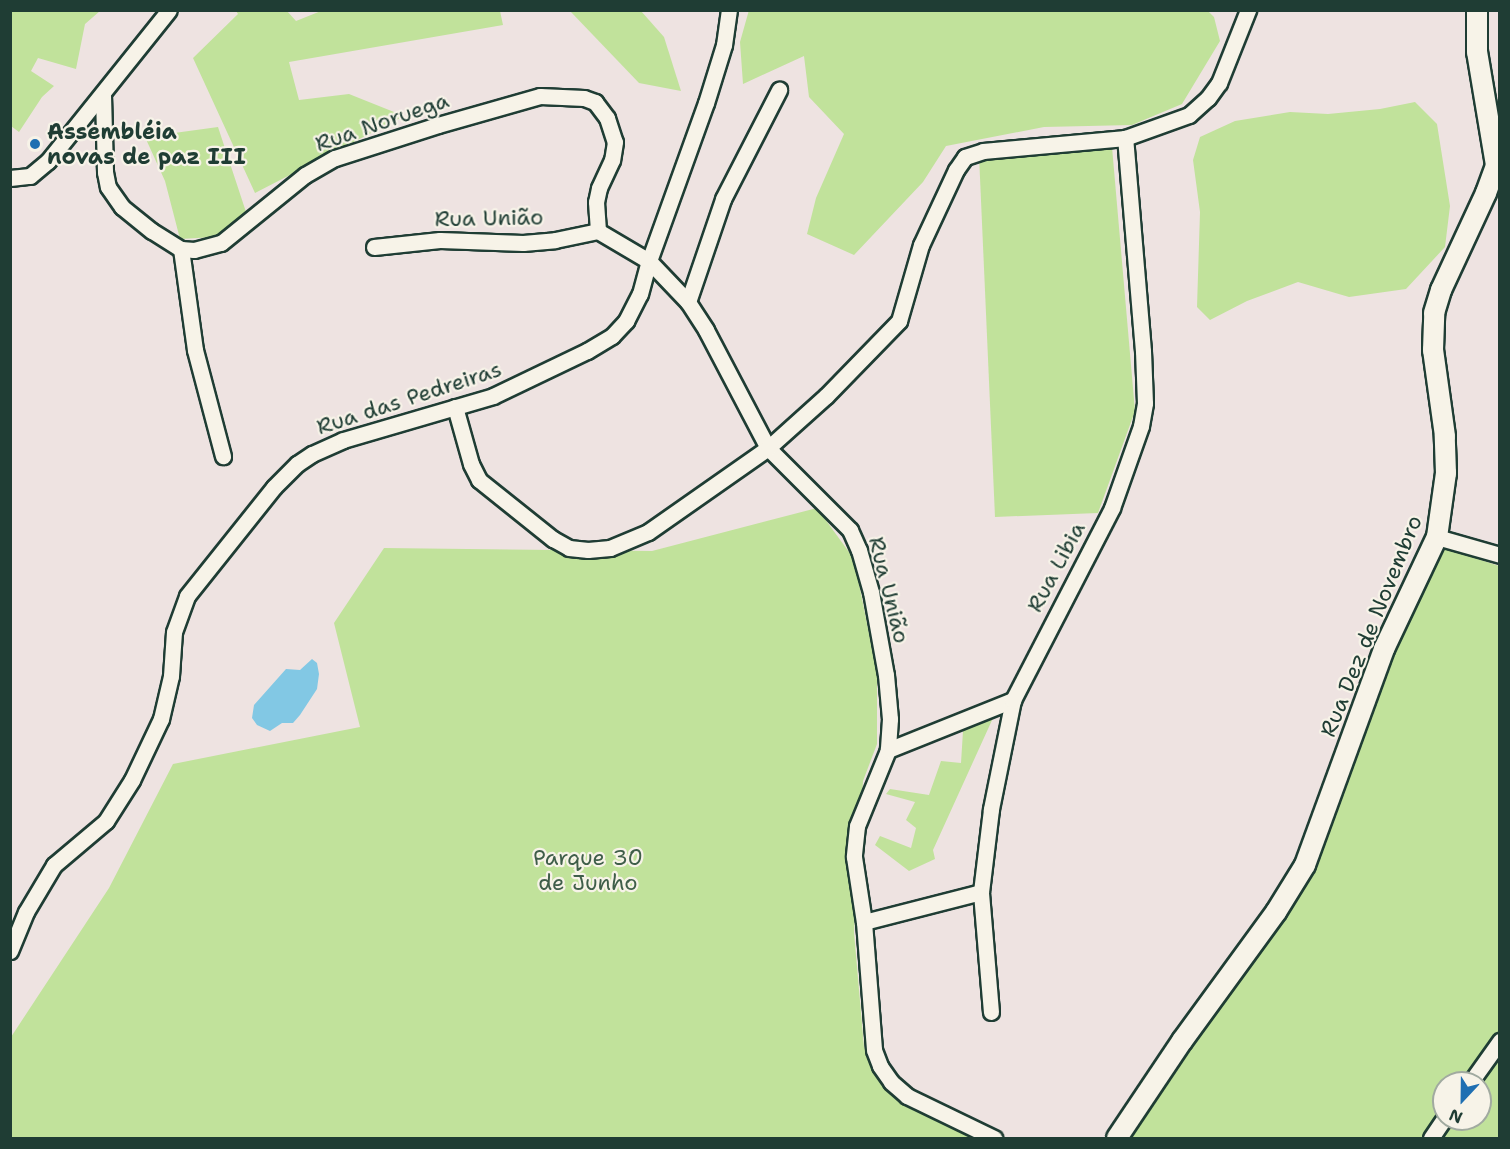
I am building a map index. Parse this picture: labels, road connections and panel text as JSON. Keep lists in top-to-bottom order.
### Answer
{
  "streets": {
    "main road": ["Rua Dez de Novembro"],
    "street": [
      "Rua Noruega",
      "Rua União",
      "Rua das Pedreiras",
      "Rua Libia"
    ]
  },
  "crossings": [
    ["Rua Noruega", "Rua União"],
    ["Rua União", "Rua das Pedreiras"]
  ],
  "parks": ["Parque 30 de Junho"],
  "places": ["Assembléia novas de paz III"],
  "north": "bottom"
}
